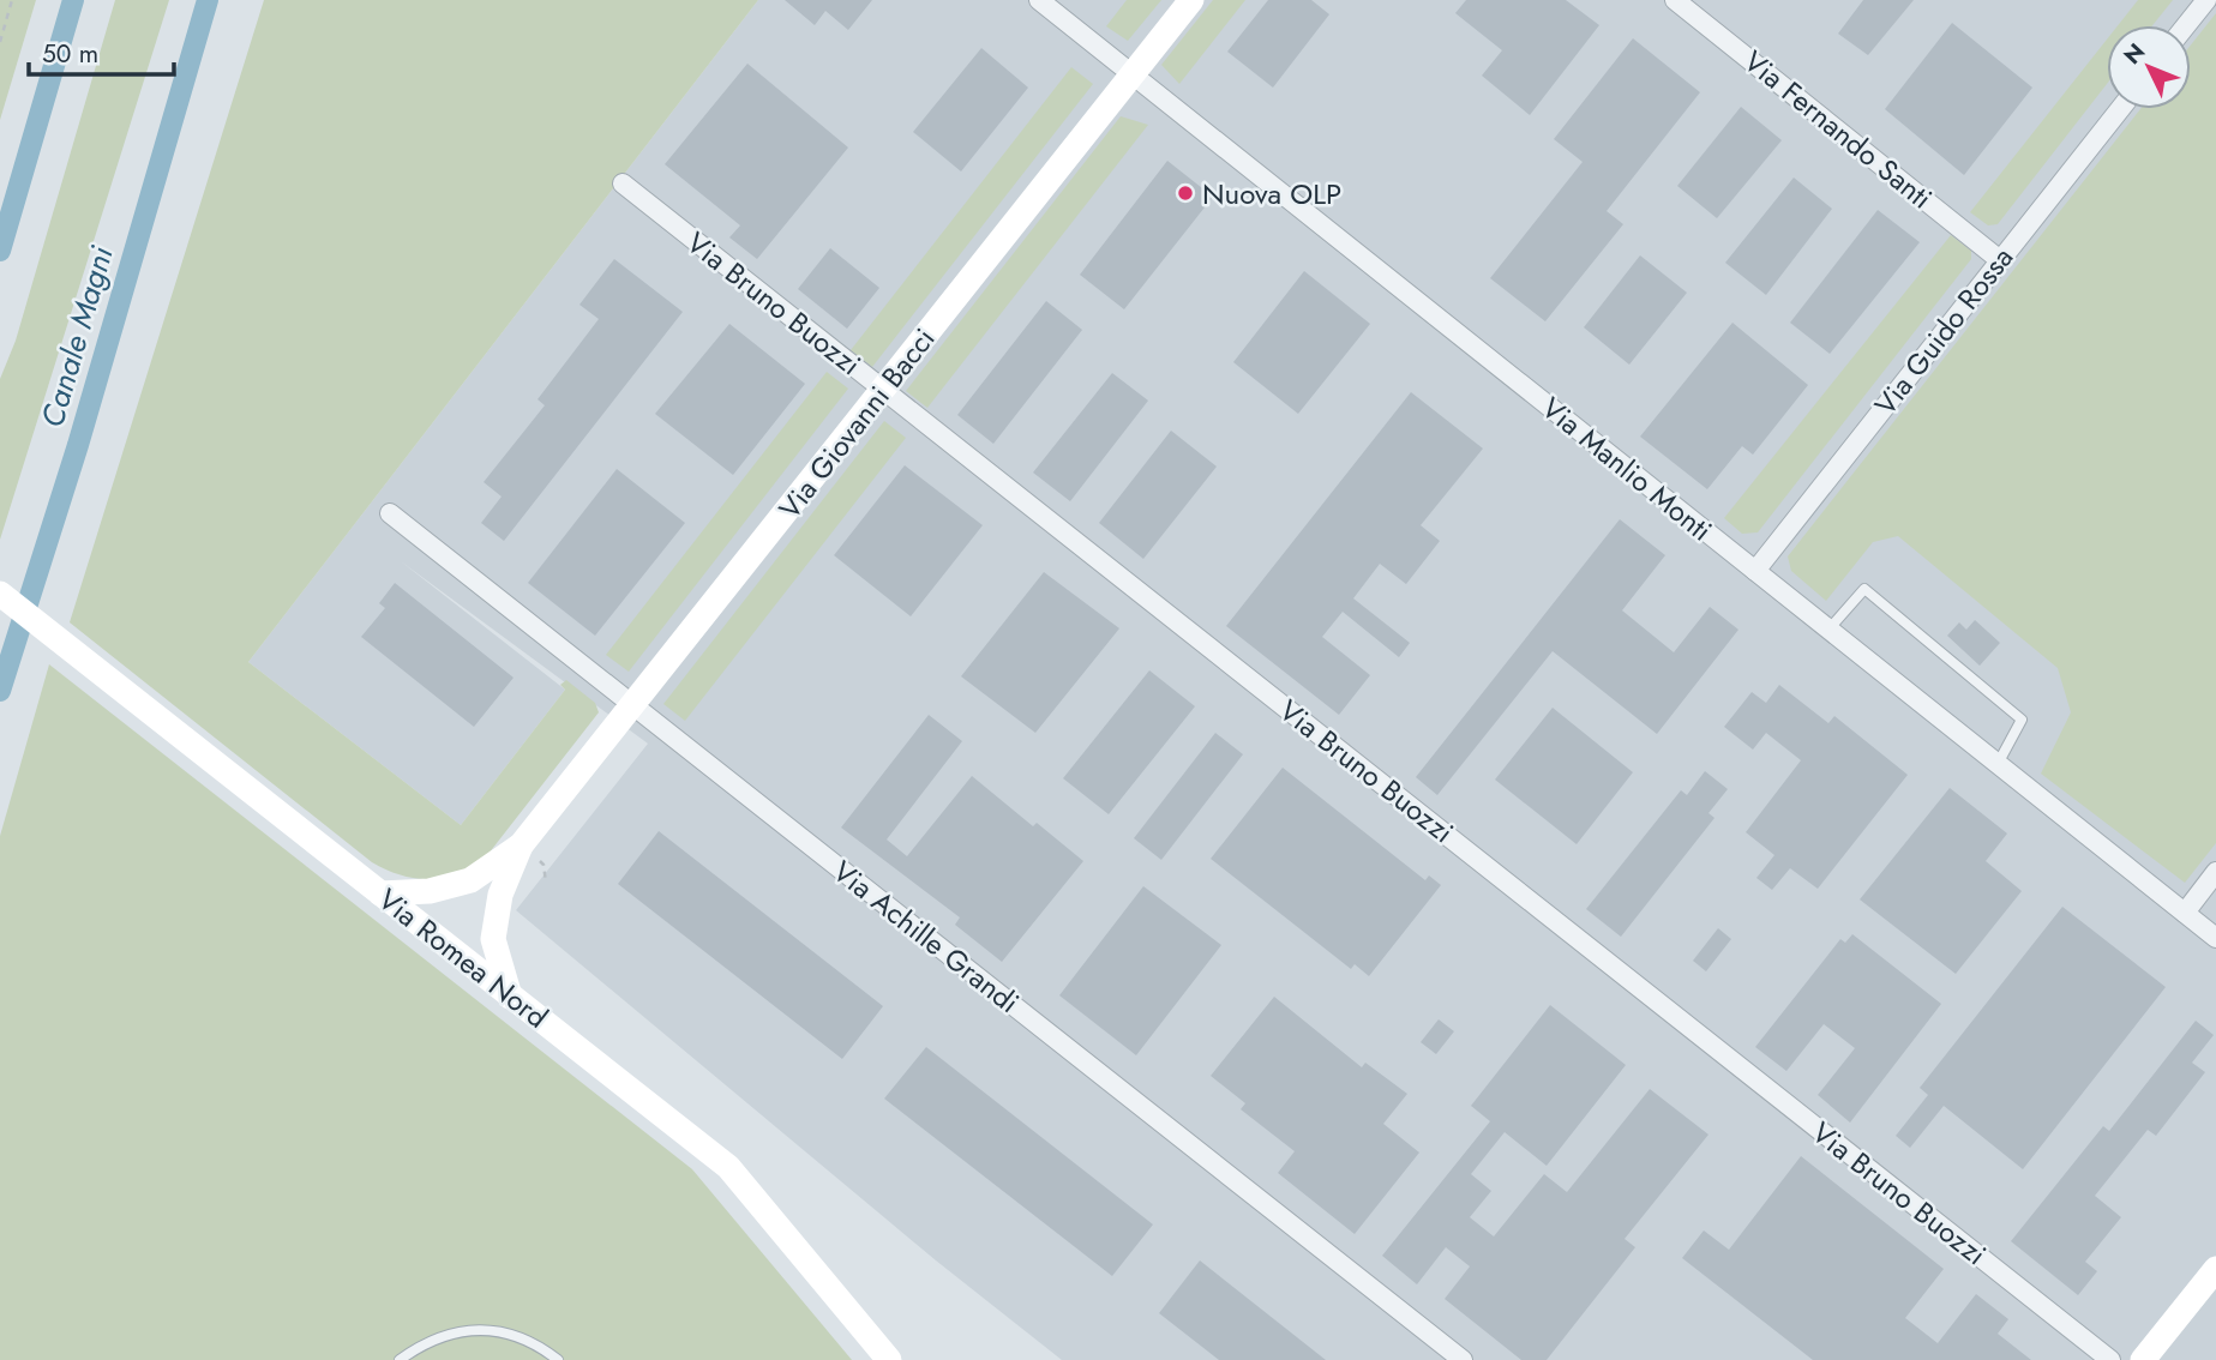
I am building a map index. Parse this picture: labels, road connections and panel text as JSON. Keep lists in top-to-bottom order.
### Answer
{
  "streets": {
    "main road": ["Via Giovanni Bacci", "Via Romea Nord"],
    "street": [
      "Via Fernando Santi",
      "Via Bruno Buozzi",
      "Via Guido Rossa",
      "Via Manlio Monti",
      "Via Achille Grandi"
    ]
  },
  "crossings": [
    ["Via Fernando Santi", "Via Guido Rossa"],
    ["Via Bruno Buozzi", "Via Giovanni Bacci"],
    ["Via Guido Rossa", "Via Manlio Monti"],
    ["Via Giovanni Bacci", "Via Manlio Monti"],
    ["Via Giovanni Bacci", "Via Achille Grandi"],
    ["Via Giovanni Bacci", "Via Romea Nord"]
  ],
  "water": ["Canale Magni"],
  "places": ["Nuova OLP"],
  "scale_bar": "50 m",
  "north": "top left"
}
